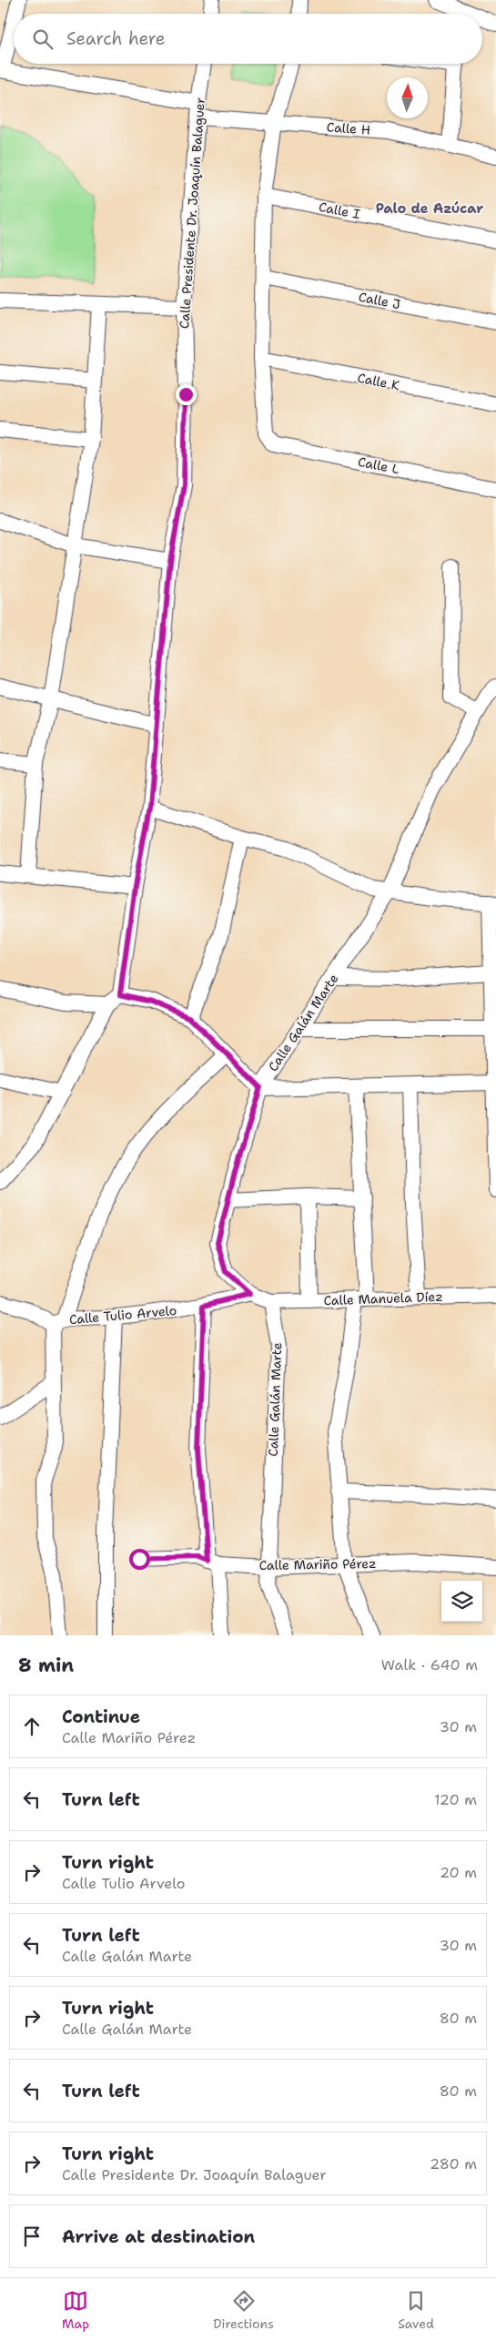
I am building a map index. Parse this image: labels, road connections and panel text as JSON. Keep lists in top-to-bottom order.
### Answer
{
  "streets": {
    "street": [
      "Calle H",
      "Calle I",
      "Calle Presidente Dr. Joaquín Balaguer",
      "Calle J",
      "Calle K",
      "Calle L",
      "Calle Galán Marte",
      "Calle Manuela Díez",
      "Calle Tulio Arvelo",
      "Calle Mariño Pérez"
    ]
  },
  "crossings": [
    ["Calle H", "Calle Presidente Dr. Joaquín Balaguer"],
    ["Calle K", "Calle L"],
    ["Calle Galán Marte", "Calle Manuela Díez"],
    ["Calle Galán Marte", "Calle Tulio Arvelo"],
    ["Calle Galán Marte", "Calle Mariño Pérez"]
  ],
  "districts": ["Palo de Azúcar"],
  "north": "top",
  "page": {
    "search": "Search here",
    "heading": ["8 min", "Walk · 640 m"],
    "list": [
      ["Continue", "Calle Mariño Pérez", "30 m"],
      ["Turn left", "120 m"],
      ["Turn right", "Calle Tulio Arvelo", "20 m"],
      ["Turn left", "Calle Galán Marte", "30 m"],
      ["Turn right", "Calle Galán Marte", "80 m"],
      ["Turn left", "80 m"],
      ["Turn right", "Calle Presidente Dr. Joaquín Balaguer", "280 m"],
      "Arrive at destination"
    ],
    "nav": ["Map", "Directions", "Saved"]
  }
}
